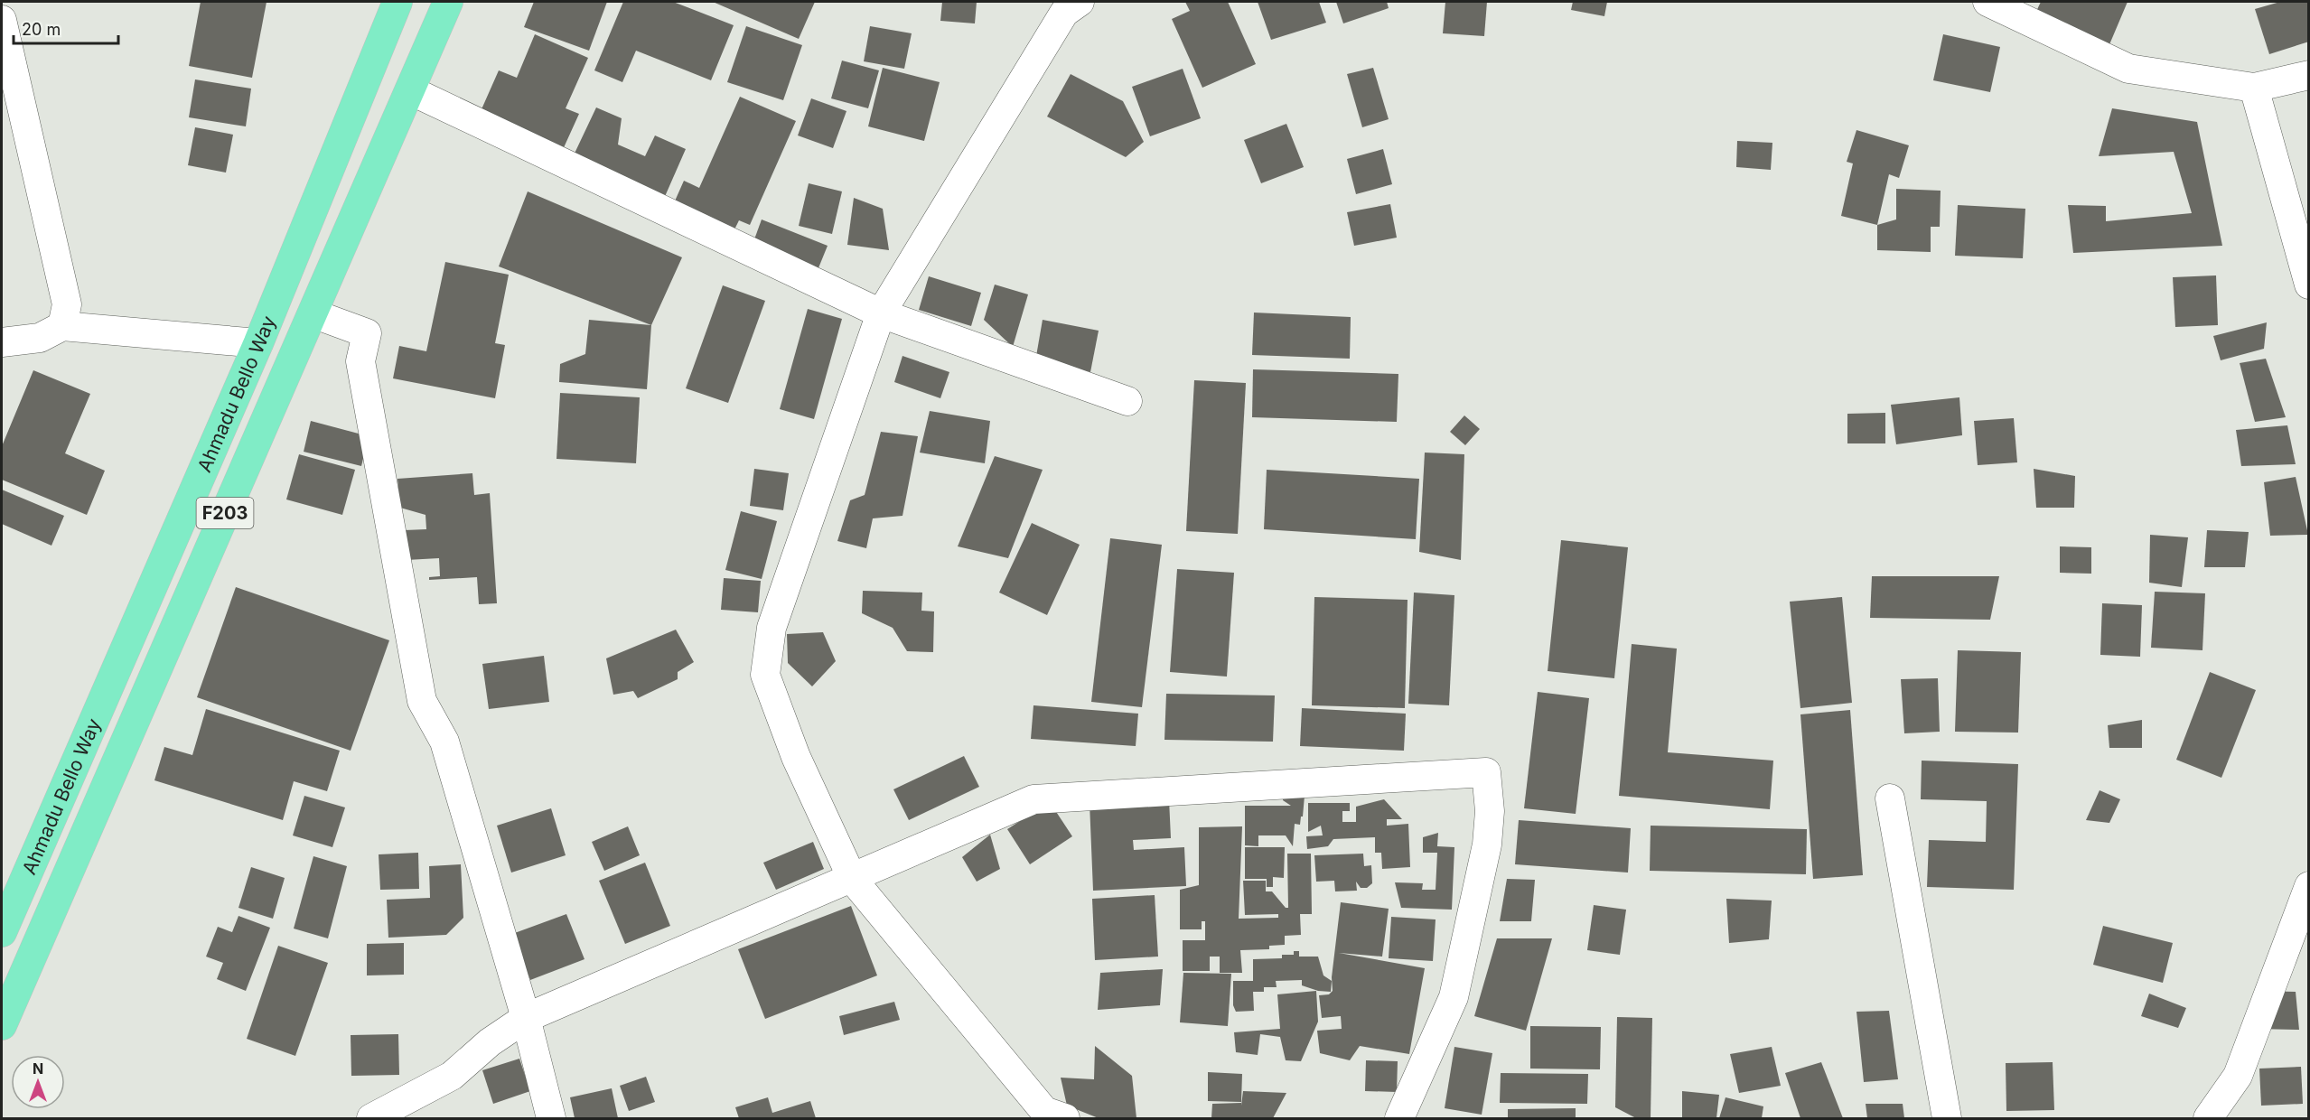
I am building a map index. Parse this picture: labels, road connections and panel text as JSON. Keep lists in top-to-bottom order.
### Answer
{
  "streets": {
    "main road": ["Ahmadu Bello Way", "F203"]
  },
  "scale_bar": "20 m",
  "north": "top"
}
